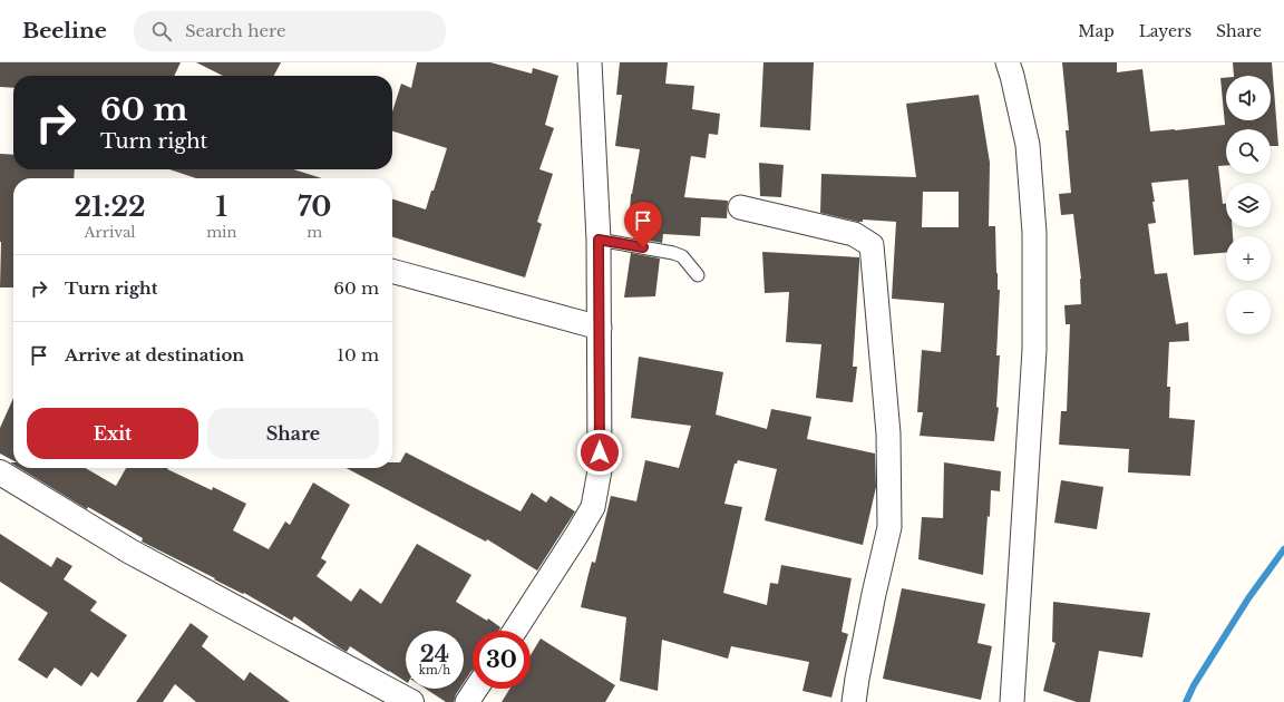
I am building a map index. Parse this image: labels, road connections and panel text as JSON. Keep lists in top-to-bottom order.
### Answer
{
  "page": {
    "header": "Beeline",
    "search": "Search here",
    "nav": ["Map", "Layers", "Share"],
    "map_buttons": ["+", "−"],
    "turn": ["60 m", "Turn right"],
    "eta": [
      "21:22",
      "Arrival",
      "1",
      "min",
      "70",
      "m"
    ],
    "list": [
      {
        "name": "Turn right",
        "value": "60 m"
      },
      {
        "name": "Arrive at destination",
        "value": "10 m"
      }
    ],
    "buttons": ["Exit", "Share"],
    "speed": "24 km/h",
    "limit": "30"
  }
}
